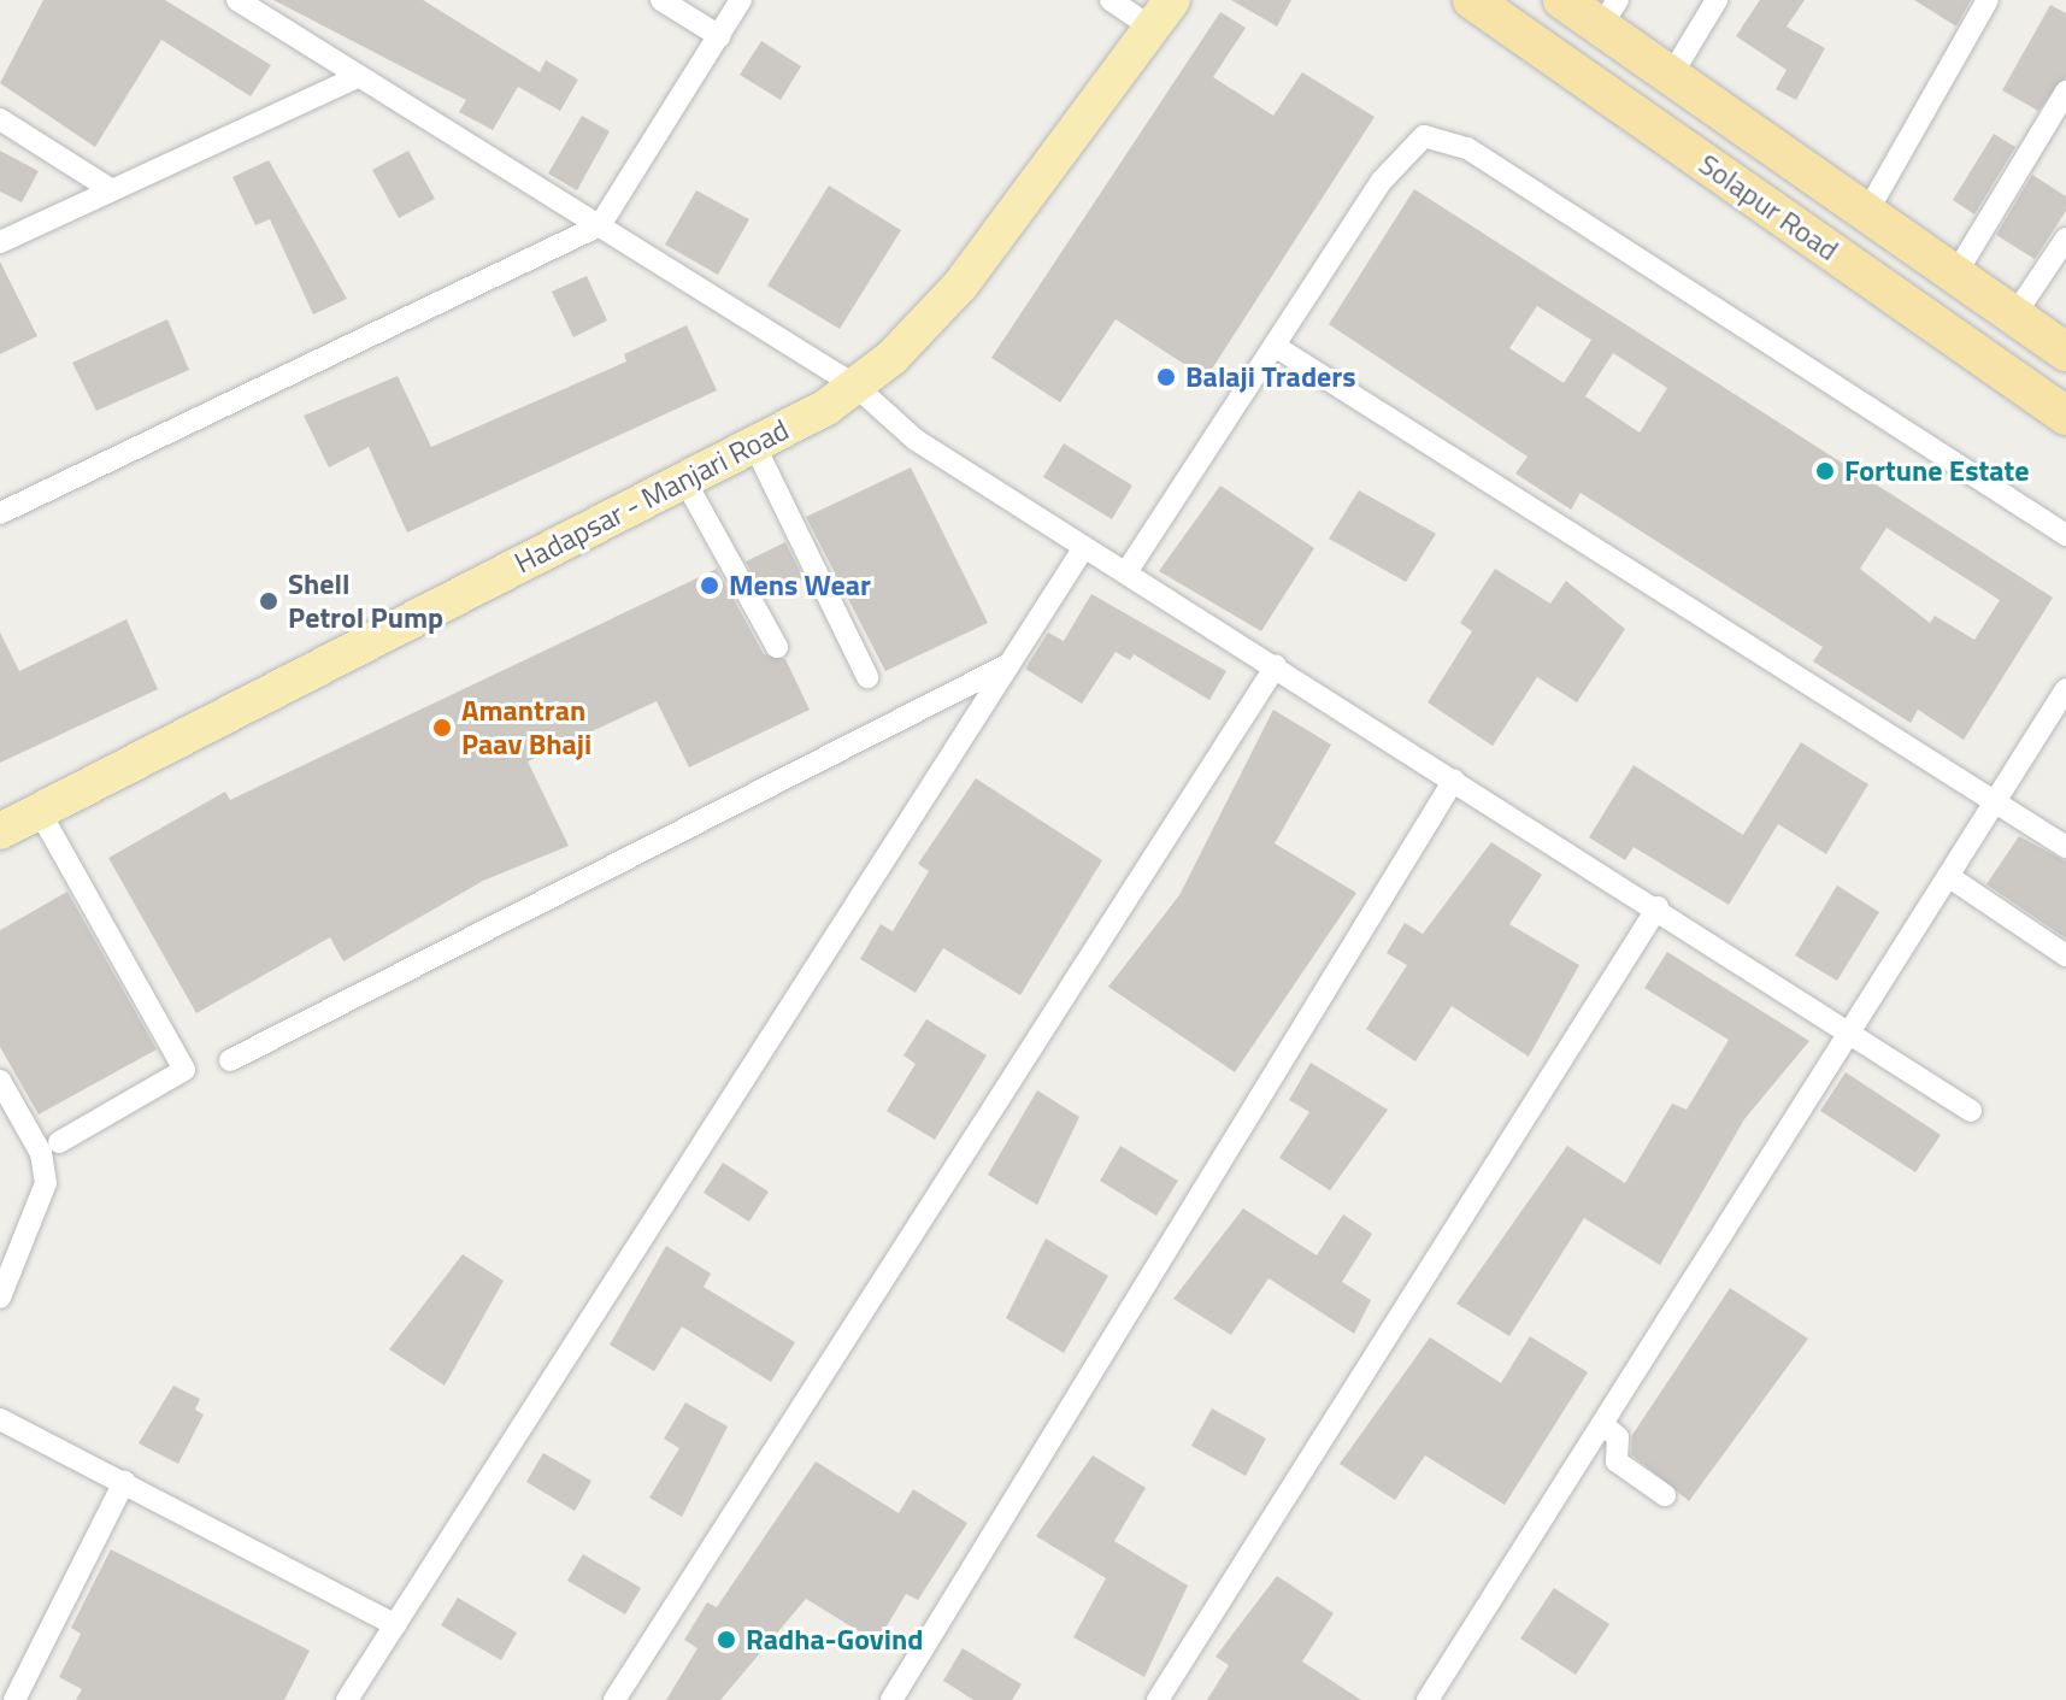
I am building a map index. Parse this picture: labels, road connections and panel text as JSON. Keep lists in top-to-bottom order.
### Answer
{
  "streets": {
    "highway": ["Solapur Road"],
    "main road": ["Hadapsar - Manjari Road"]
  },
  "places": [
    "Balaji Traders",
    "Fortune Estate",
    "Mens Wear",
    "Shell Petrol Pump",
    "Amantran Paav Bhaji",
    "Radha-Govind"
  ]
}
